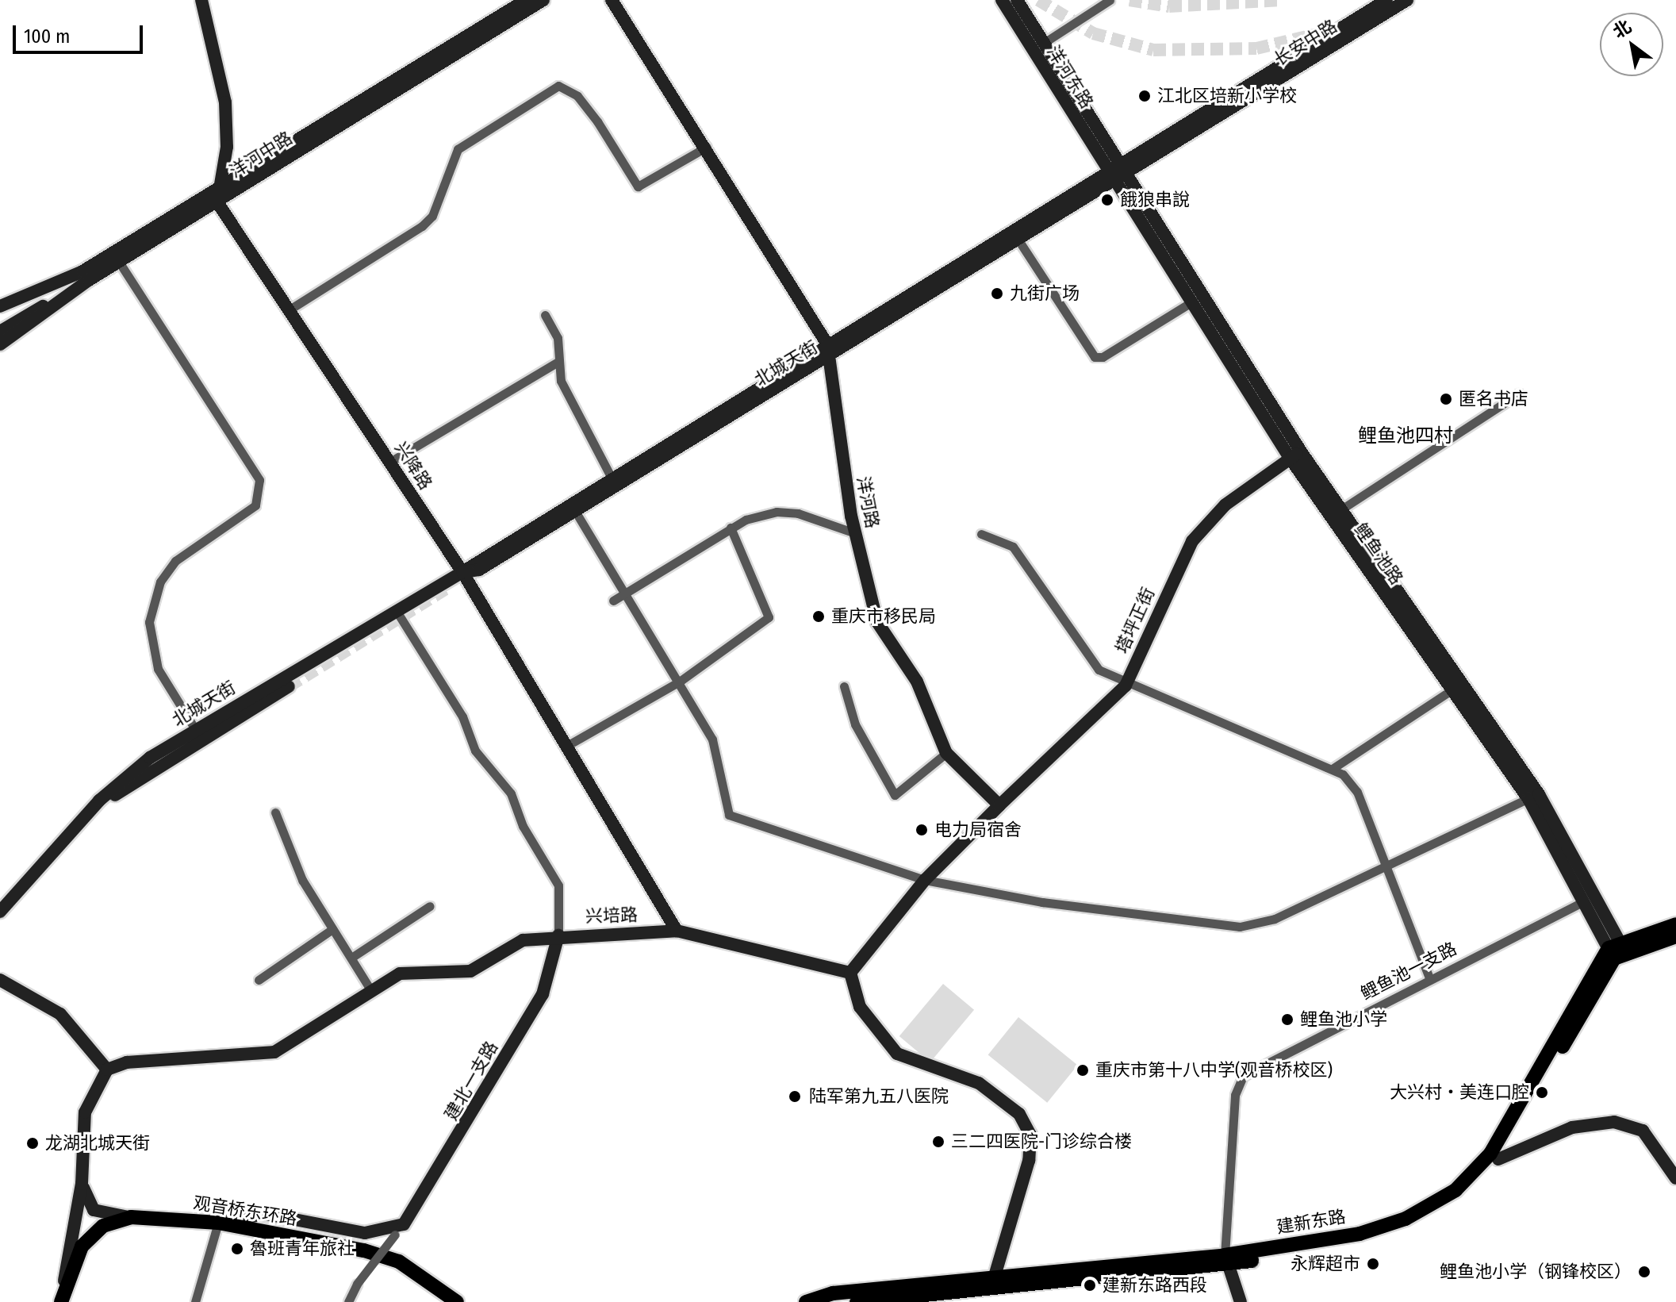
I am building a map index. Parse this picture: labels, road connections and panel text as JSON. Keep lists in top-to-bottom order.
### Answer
{
  "streets": {
    "main road": ["观音桥东环路", "建新东路"],
    "street": [
      "长安中路",
      "洋河东路",
      "洋河中路",
      "北城天街",
      "兴降路",
      "洋河路",
      "鲤鱼池路",
      "塔坪正街",
      "兴培路",
      "鲤鱼池一支路",
      "建北一支路"
    ]
  },
  "crossings": [
    ["长安中路", "洋河东路"],
    ["长安中路", "北城天街"],
    ["长安中路", "鲤鱼池路"],
    ["洋河东路", "北城天街"],
    ["洋河东路", "鲤鱼池路"],
    ["洋河中路", "兴降路"],
    ["北城天街", "兴降路"],
    ["北城天街", "洋河路"],
    ["北城天街", "鲤鱼池路"],
    ["兴降路", "兴培路"],
    ["洋河路", "塔坪正街"],
    ["鲤鱼池路", "塔坪正街"],
    ["鲤鱼池路", "鲤鱼池一支路"],
    ["鲤鱼池路", "建新东路"],
    ["兴培路", "建北一支路"],
    ["鲤鱼池一支路", "建新东路"]
  ],
  "districts": ["鲤鱼池四村"],
  "places": [
    "江北区培新小学校",
    "餓狼串說",
    "九街广场",
    "匿名书店",
    "重庆市移民局",
    "电力局宿舍",
    "鲤鱼池小学",
    "重庆市第十八中学(观音桥校区)",
    "大兴村‧美连口腔",
    "陆军第九五八医院",
    "三二四医院-门诊综合楼",
    "龙湖北城天街",
    "魯班青年旅社",
    "永辉超市",
    "鲤鱼池小学（钢锋校区）",
    "建新东路西段"
  ],
  "scale_bar": "100 m",
  "north": "top left"
}
